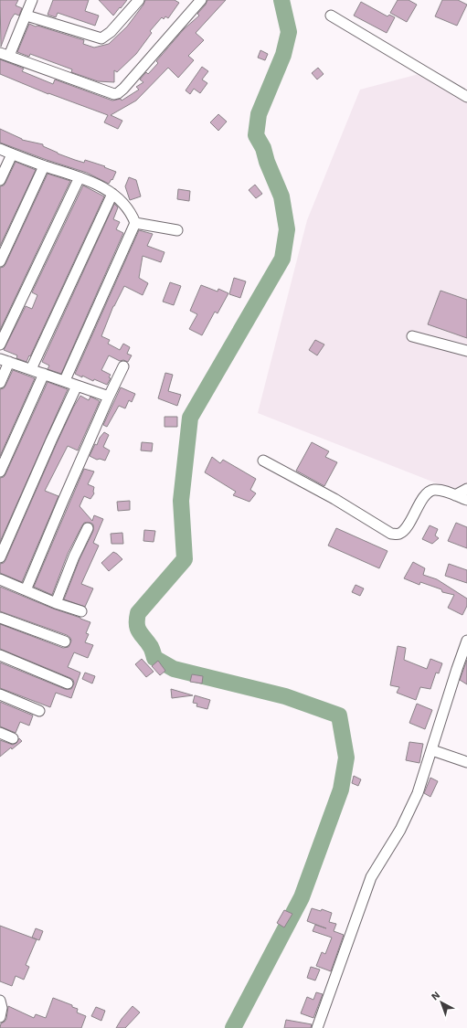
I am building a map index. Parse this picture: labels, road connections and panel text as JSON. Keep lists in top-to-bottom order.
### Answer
{
  "north": "top left"
}
